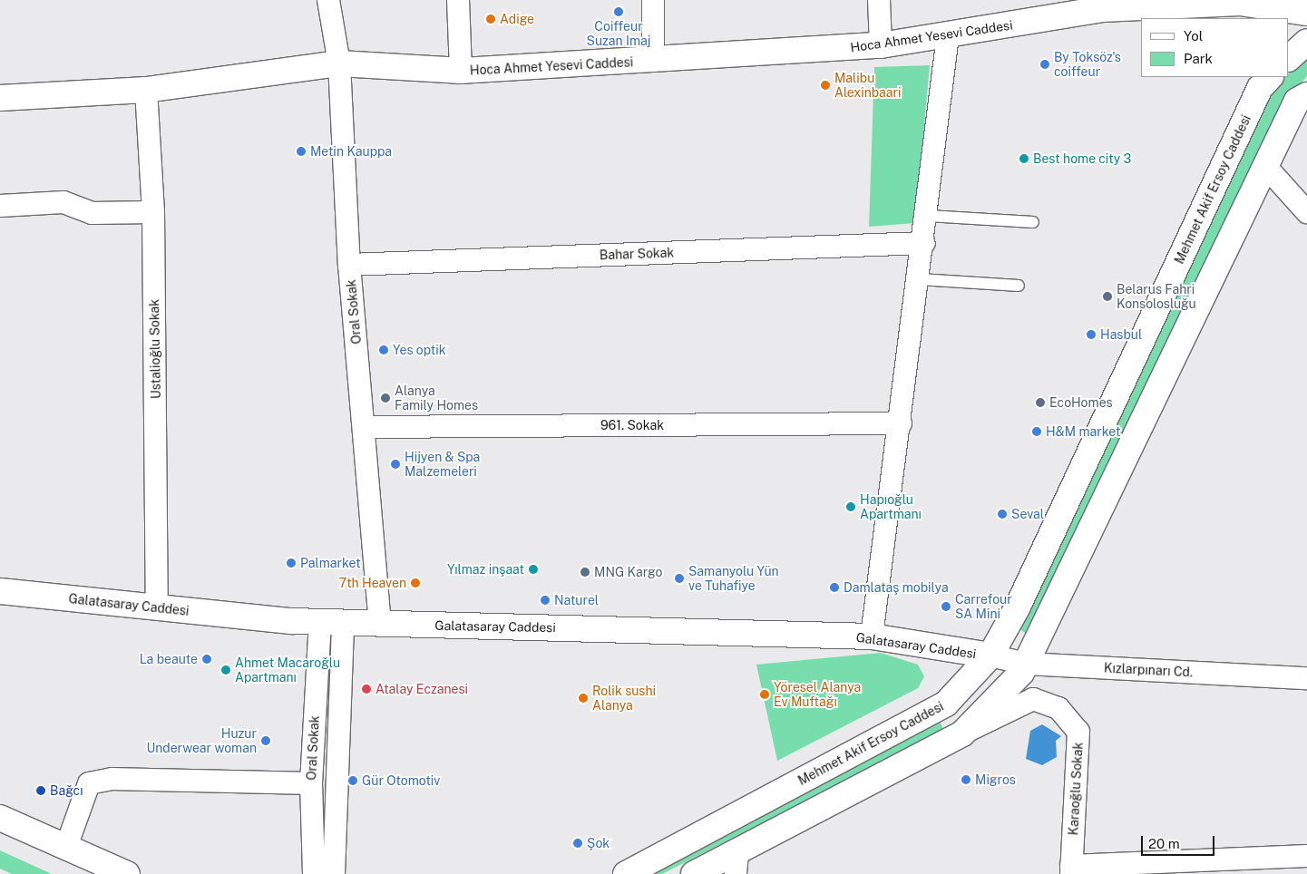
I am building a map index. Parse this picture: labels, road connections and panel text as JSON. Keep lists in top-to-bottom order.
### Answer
{
  "streets": {
    "street": [
      "Hoca Ahmet Yesevi Caddesi",
      "Mehmet Akif Ersoy Caddesi",
      "Bahar Sokak",
      "Oral Sokak",
      "Ustalioğlu Sokak",
      "961. Sokak",
      "Galatasaray Caddesi",
      "Kızlarpınarı Cd.",
      "Karaoğlu Sokak"
    ]
  },
  "crossings": [
    ["Hoca Ahmet Yesevi Caddesi", "Oral Sokak"],
    ["Hoca Ahmet Yesevi Caddesi", "Ustalioğlu Sokak"],
    ["Mehmet Akif Ersoy Caddesi", "Galatasaray Caddesi"],
    ["Mehmet Akif Ersoy Caddesi", "Kızlarpınarı Cd."],
    ["Bahar Sokak", "Oral Sokak"],
    ["Oral Sokak", "961. Sokak"],
    ["Oral Sokak", "Galatasaray Caddesi"],
    ["Ustalioğlu Sokak", "Galatasaray Caddesi"],
    ["Galatasaray Caddesi", "Kızlarpınarı Cd."]
  ],
  "places": [
    "Coiffeur Suzan Imaj",
    "Adige",
    "By Toksöz's coiffeur",
    "Malibu Alexinbaari",
    "Metin Kauppa",
    "Best home city 3",
    "Belarus Fahri Konsolosluğu",
    "Hasbul",
    "Yes optik",
    "Alanya Family Homes",
    "EcoHomes",
    "H&M market",
    "Hijyen & Spa Malzemeleri",
    "Hapıoğlu Apartmanı",
    "Seval",
    "Palmarket",
    "Yılmaz inşaat",
    "MNG Kargo",
    "Samanyolu Yün ve Tuhafiye",
    "7th Heaven",
    "Damlataş mobilya",
    "Naturel",
    "Carrefour SA Mini",
    "La beaute",
    "Ahmet Macaroğlu Apartmanı",
    "Atalay Eczanesi",
    "Yöresel Alanya Ev Muftağı",
    "Rolik sushi Alanya",
    "Huzur Underwear woman",
    "Migros",
    "Gür Otomotiv",
    "Bağcı",
    "Şok"
  ],
  "legend": ["Yol", "Park"],
  "scale_bar": "20 m"
}
